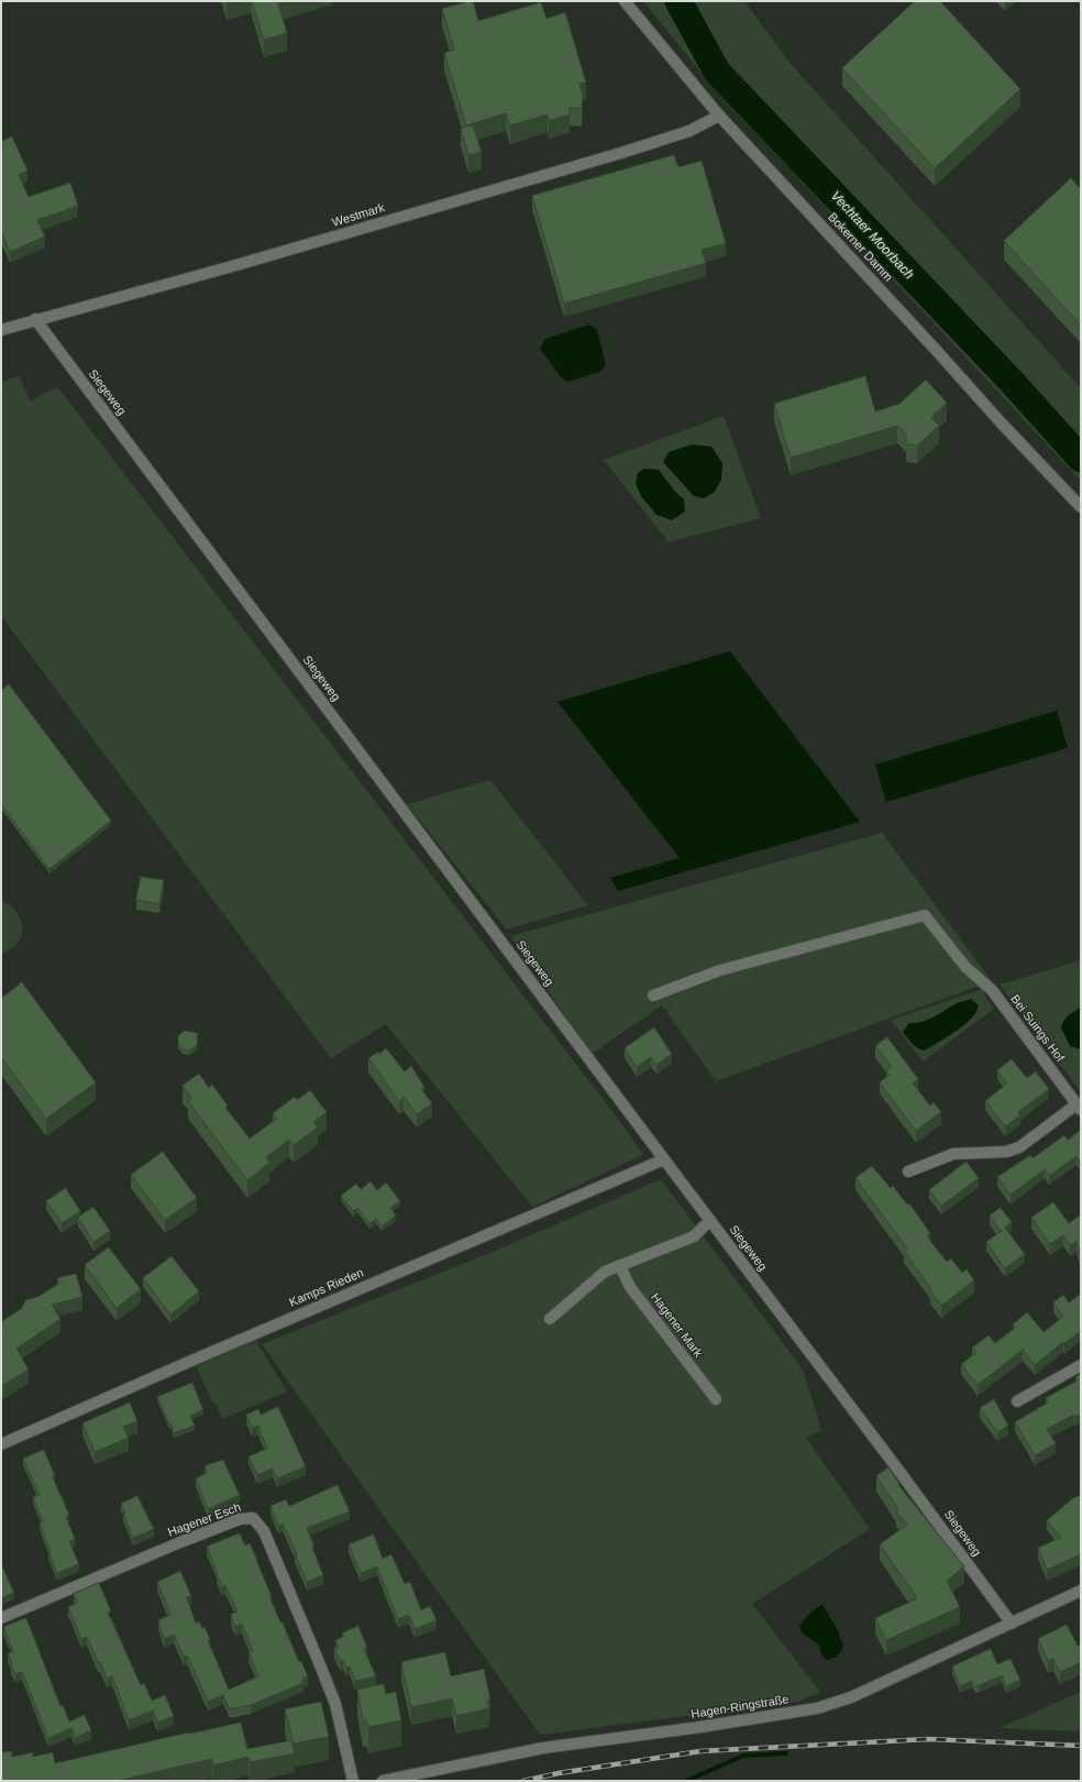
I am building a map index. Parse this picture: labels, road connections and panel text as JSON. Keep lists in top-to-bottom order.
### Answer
{
  "streets": {
    "street": [
      "Westmark",
      "Bokerner Damm",
      "Siegeweg",
      "Bei Suings Hof",
      "Kamps Rieden",
      "Hagener Mark",
      "Hagener Esch",
      "Hagen-Ringstraße"
    ]
  },
  "crossings": [
    ["Westmark", "Bokerner Damm"],
    ["Westmark", "Siegeweg"],
    ["Siegeweg", "Kamps Rieden"],
    ["Siegeweg", "Hagen-Ringstraße"]
  ],
  "water": ["Vechtaer Moorbach"]
}
